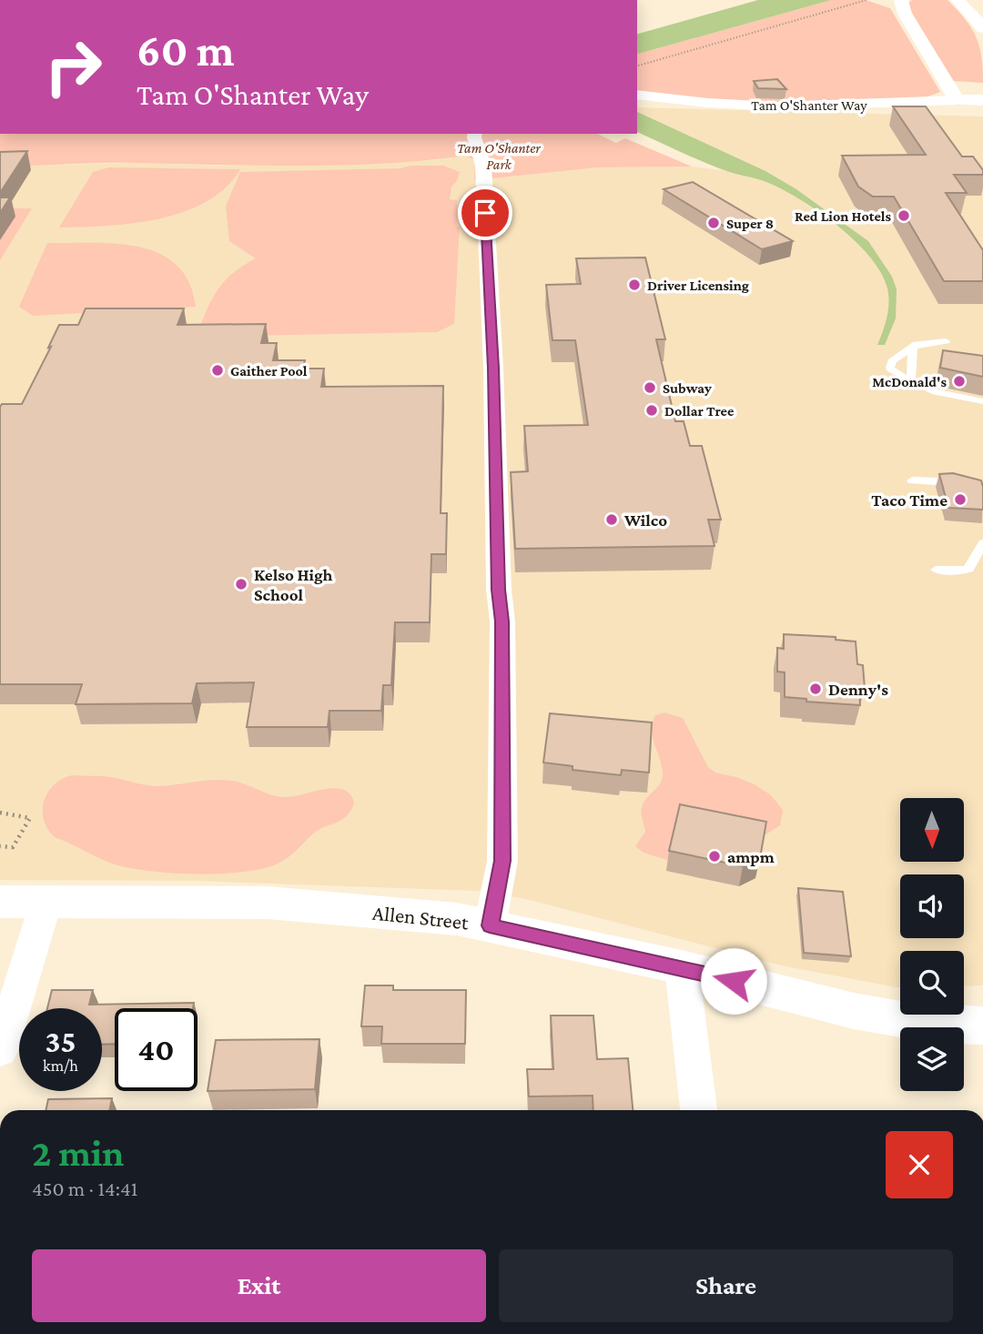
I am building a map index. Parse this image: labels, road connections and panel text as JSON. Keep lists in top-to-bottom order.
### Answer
{
  "streets": {
    "street": ["Tam O'Shanter Way", "Allen Street"]
  },
  "parks": ["Tam O'Shanter Park"],
  "places": [
    "Red Lion Hotels",
    "Super 8",
    "Driver Licensing",
    "Gaither Pool",
    "McDonald's",
    "Subway",
    "Dollar Tree",
    "Taco Time",
    "Wilco",
    "Kelso High School",
    "Denny's",
    "ampm"
  ],
  "north": "bottom",
  "page": {
    "turn": ["60 m", "Tam O'Shanter Way"],
    "speed": "35 km/h",
    "limit": "40",
    "heading": ["2 min", "450 m · 14:41"],
    "buttons": ["Exit", "Share"]
  }
}
